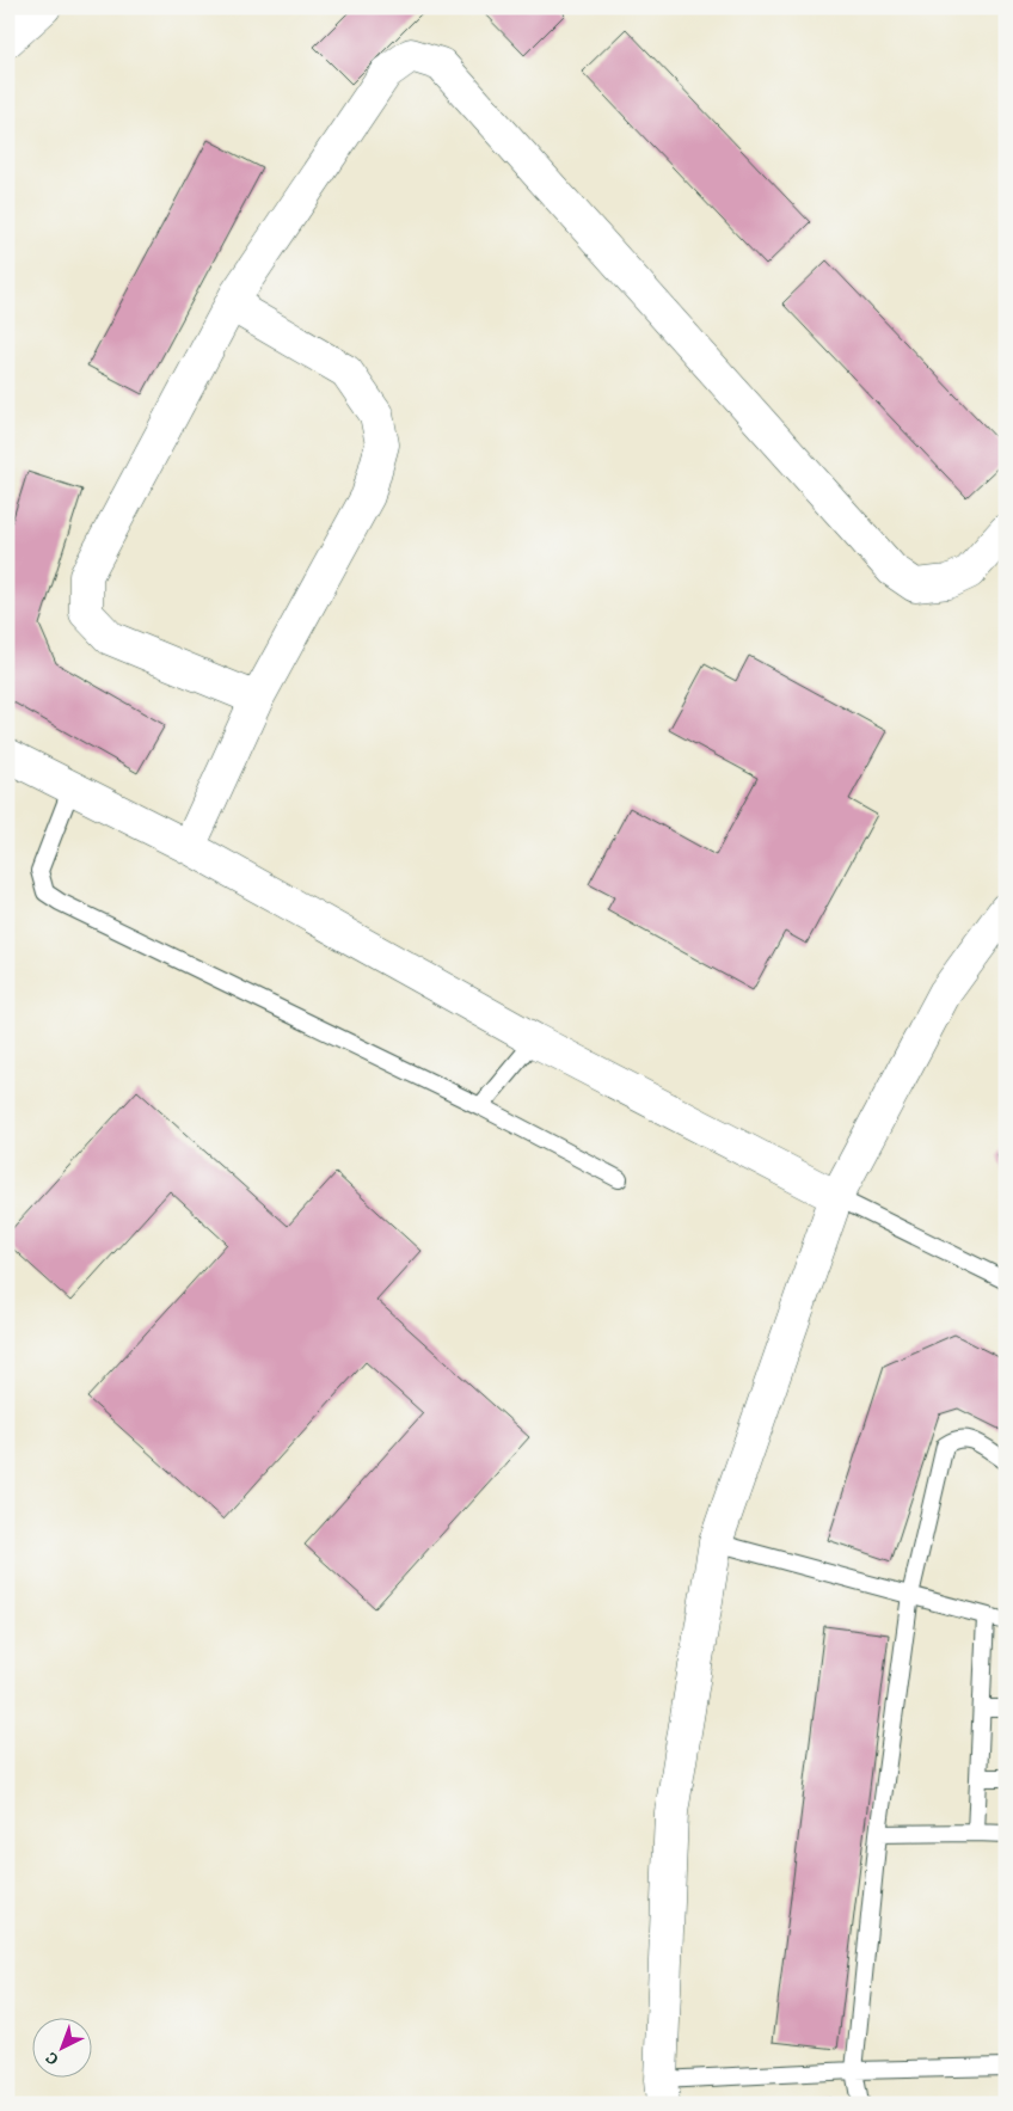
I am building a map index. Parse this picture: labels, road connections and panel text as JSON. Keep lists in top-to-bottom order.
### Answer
{
  "north": "bottom left"
}
